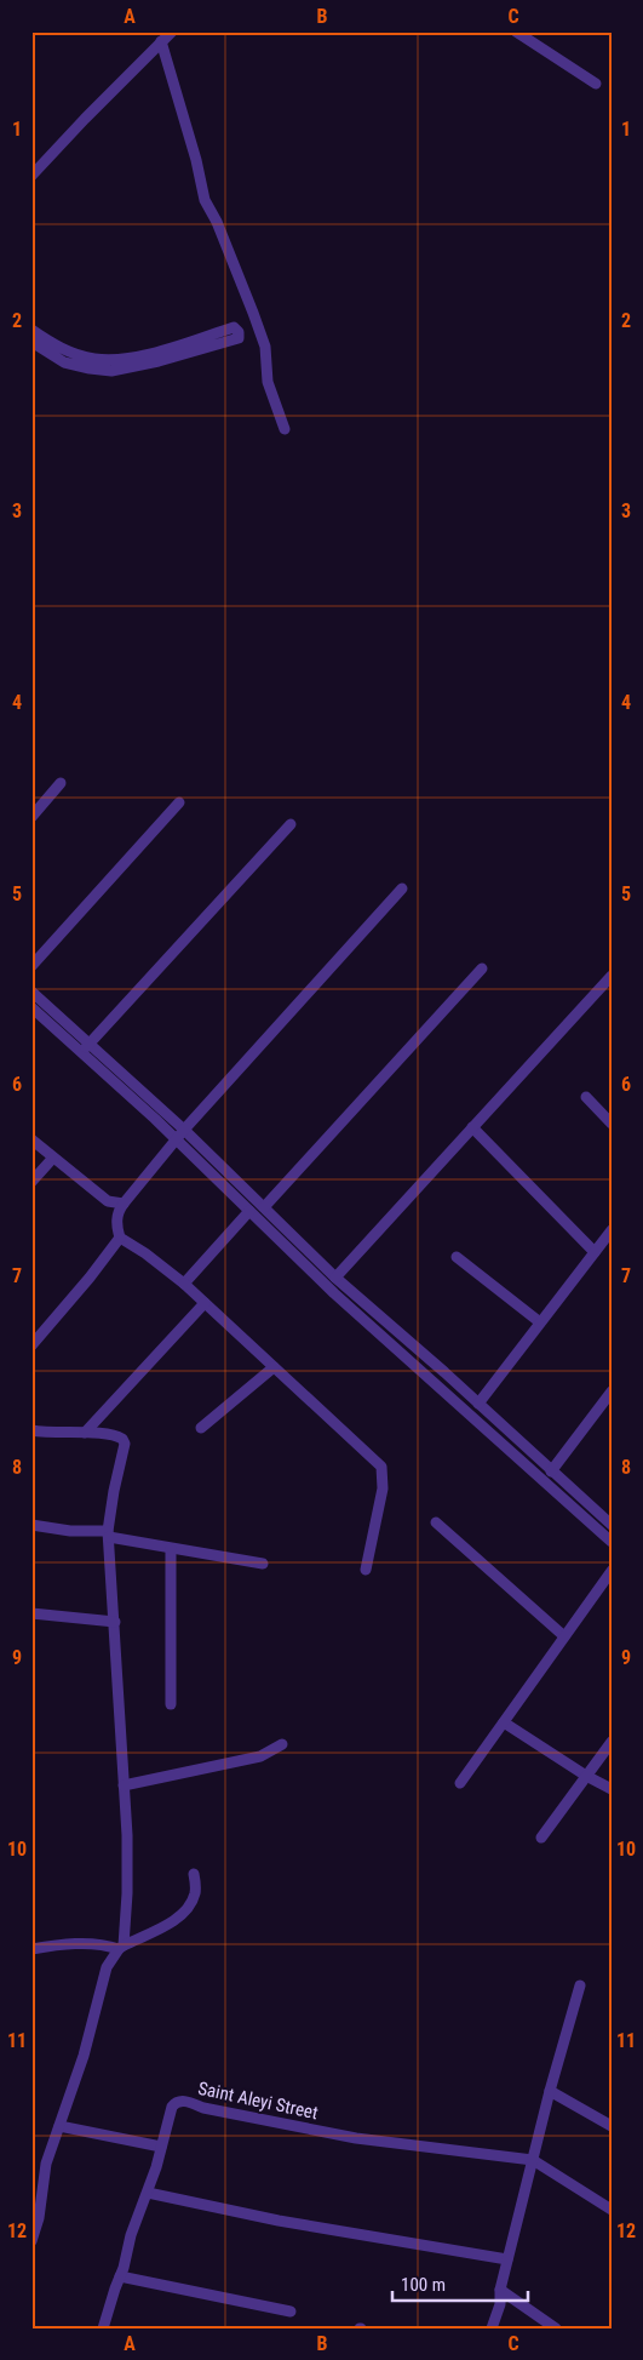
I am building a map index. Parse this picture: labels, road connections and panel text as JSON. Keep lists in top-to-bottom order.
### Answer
{
  "streets": {
    "street": ["Saint Aleyi Street"]
  },
  "scale_bar": "100 m",
  "grid": {
    "columns": ["A", "B", "C"],
    "rows": [
      "1",
      "2",
      "3",
      "4",
      "5",
      "6",
      "7",
      "8",
      "9",
      "10",
      "11",
      "12"
    ]
  }
}
